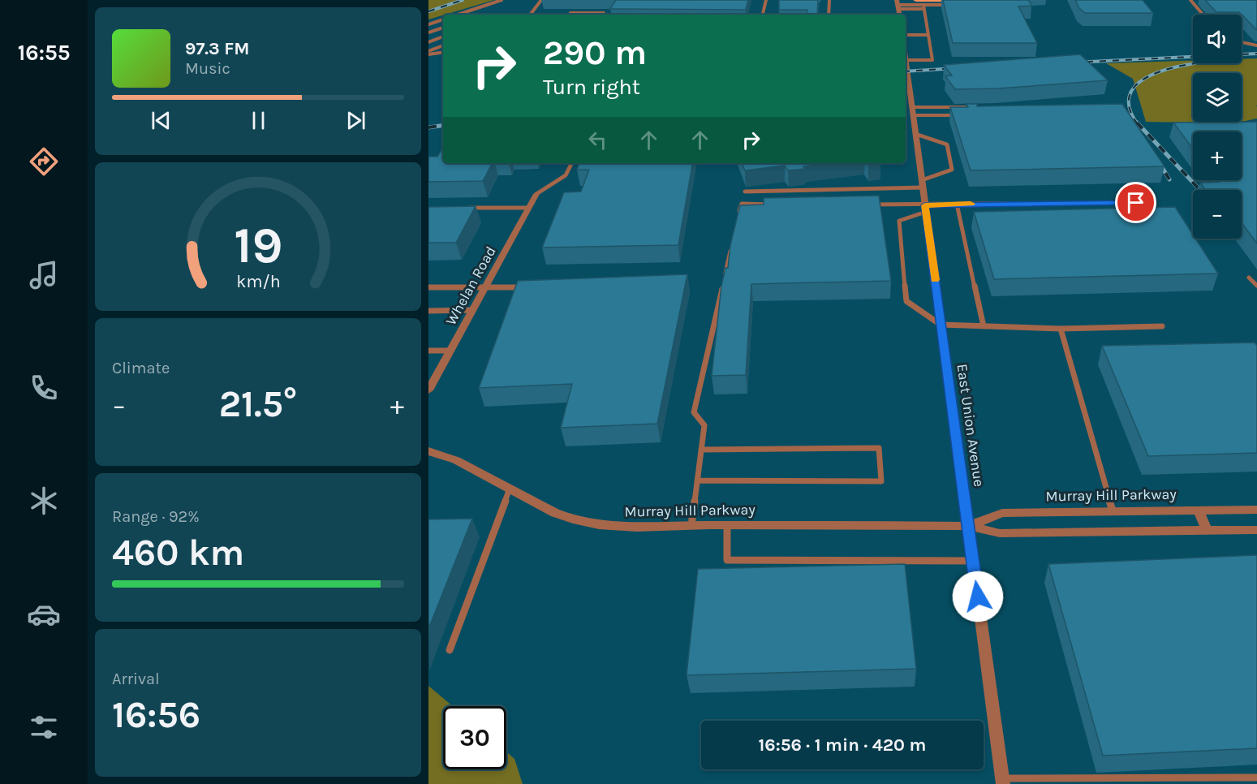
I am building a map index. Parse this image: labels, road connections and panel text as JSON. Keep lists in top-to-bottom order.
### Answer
{
  "streets": {
    "street": ["Whelan Road", "East Union Avenue", "Murray Hill Parkway"]
  },
  "crossings": [
    ["East Union Avenue", "Murray Hill Parkway"]
  ],
  "page": {
    "tabs": "16:55",
    "map_buttons": ["+", "−"],
    "turn": ["290 m", "Turn right"],
    "song": ["97.3 FM", "Music"],
    "tile": [
      "Climate",
      ["Range · 92%", "460 km"],
      ["Arrival", "16:56"]
    ],
    "heat": ["−", "21.5°", "+"],
    "limit": "30",
    "trip": "16:56 · 1 min · 420 m",
    "gauge": ["19", "km/h"]
  }
}
